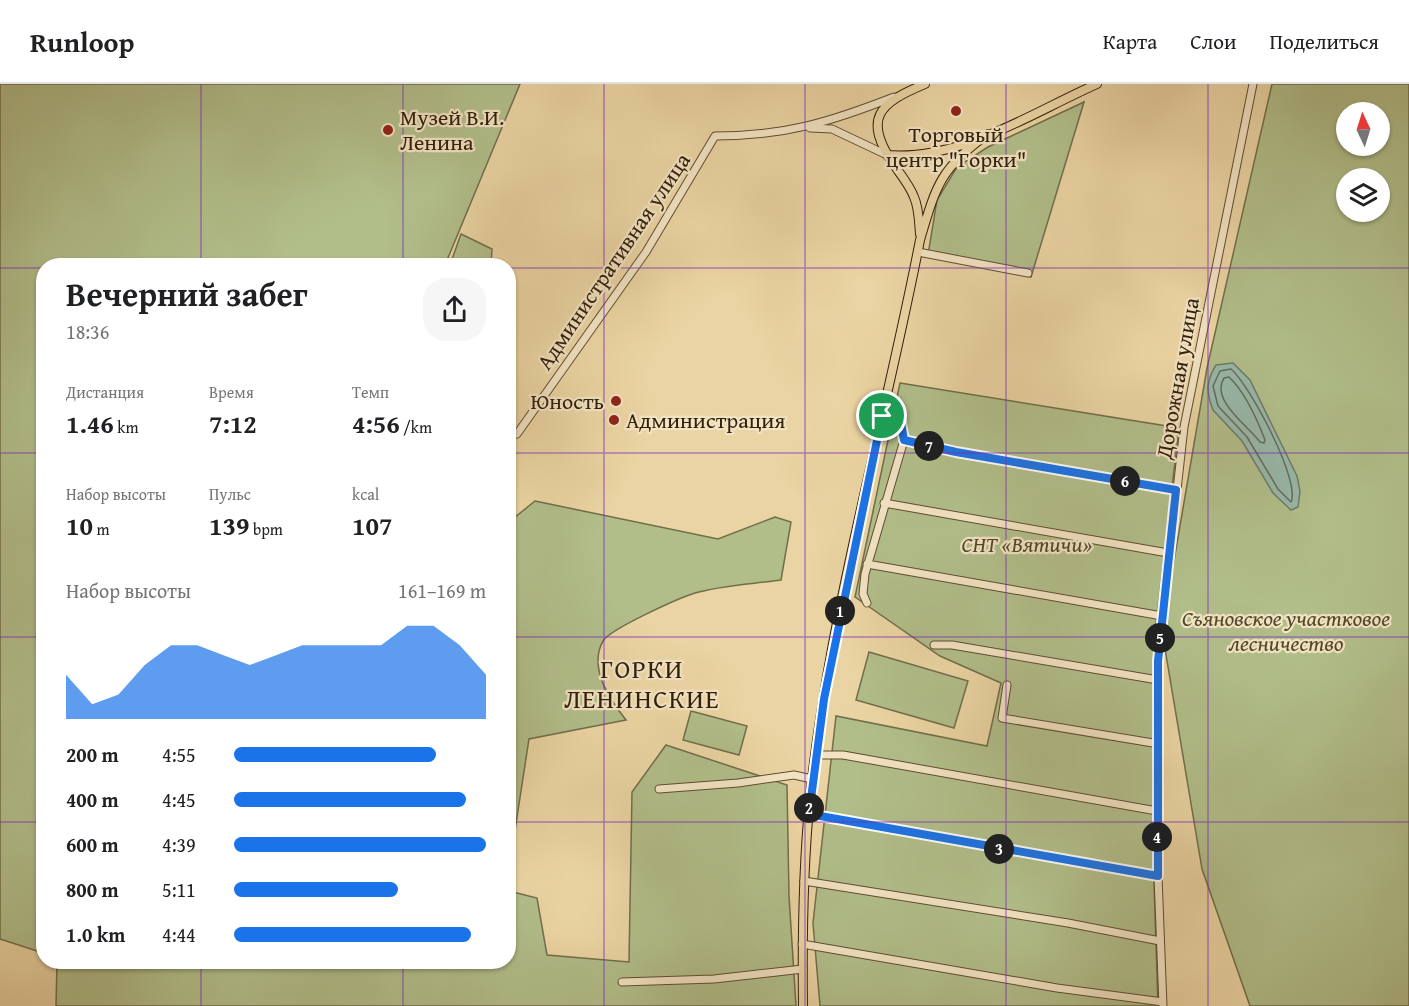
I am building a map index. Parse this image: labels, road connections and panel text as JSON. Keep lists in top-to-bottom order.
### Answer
{
  "streets": {
    "street": ["Административная улица", "Дорожная улица"]
  },
  "districts": ["ГОРКИ ЛЕНИНСКИЕ"],
  "parks": ["СНТ «Вятичи»", "Съяновское участковое лесничество"],
  "places": [
    "Торговый центр \"Горки\"",
    "Музей В.И. Ленина",
    "Юность",
    "Администрация"
  ],
  "north": "top",
  "page": {
    "header": "Runloop",
    "nav": ["Карта", "Слои", "Поделиться"],
    "heading": ["Вечерний забег", "18:36"],
    "stats": [
      ["Дистанция", "1.46 km"],
      ["Время", "7:12"],
      ["Темп", "4:56 /km"],
      ["Набор высоты", "10 m"],
      ["Пульс", "139 bpm"],
      ["kcal", "107"]
    ],
    "pins": [
      "7",
      "6",
      "1",
      "5",
      "2",
      "4",
      "3"
    ],
    "chart": ["Набор высоты", "161–169 m"],
    "list": [
      {
        "name": "200 m",
        "note": "4:55"
      },
      {
        "name": "400 m",
        "note": "4:45"
      },
      {
        "name": "600 m",
        "note": "4:39"
      },
      {
        "name": "800 m",
        "note": "5:11"
      },
      {
        "name": "1.0 km",
        "note": "4:44"
      }
    ]
  }
}
